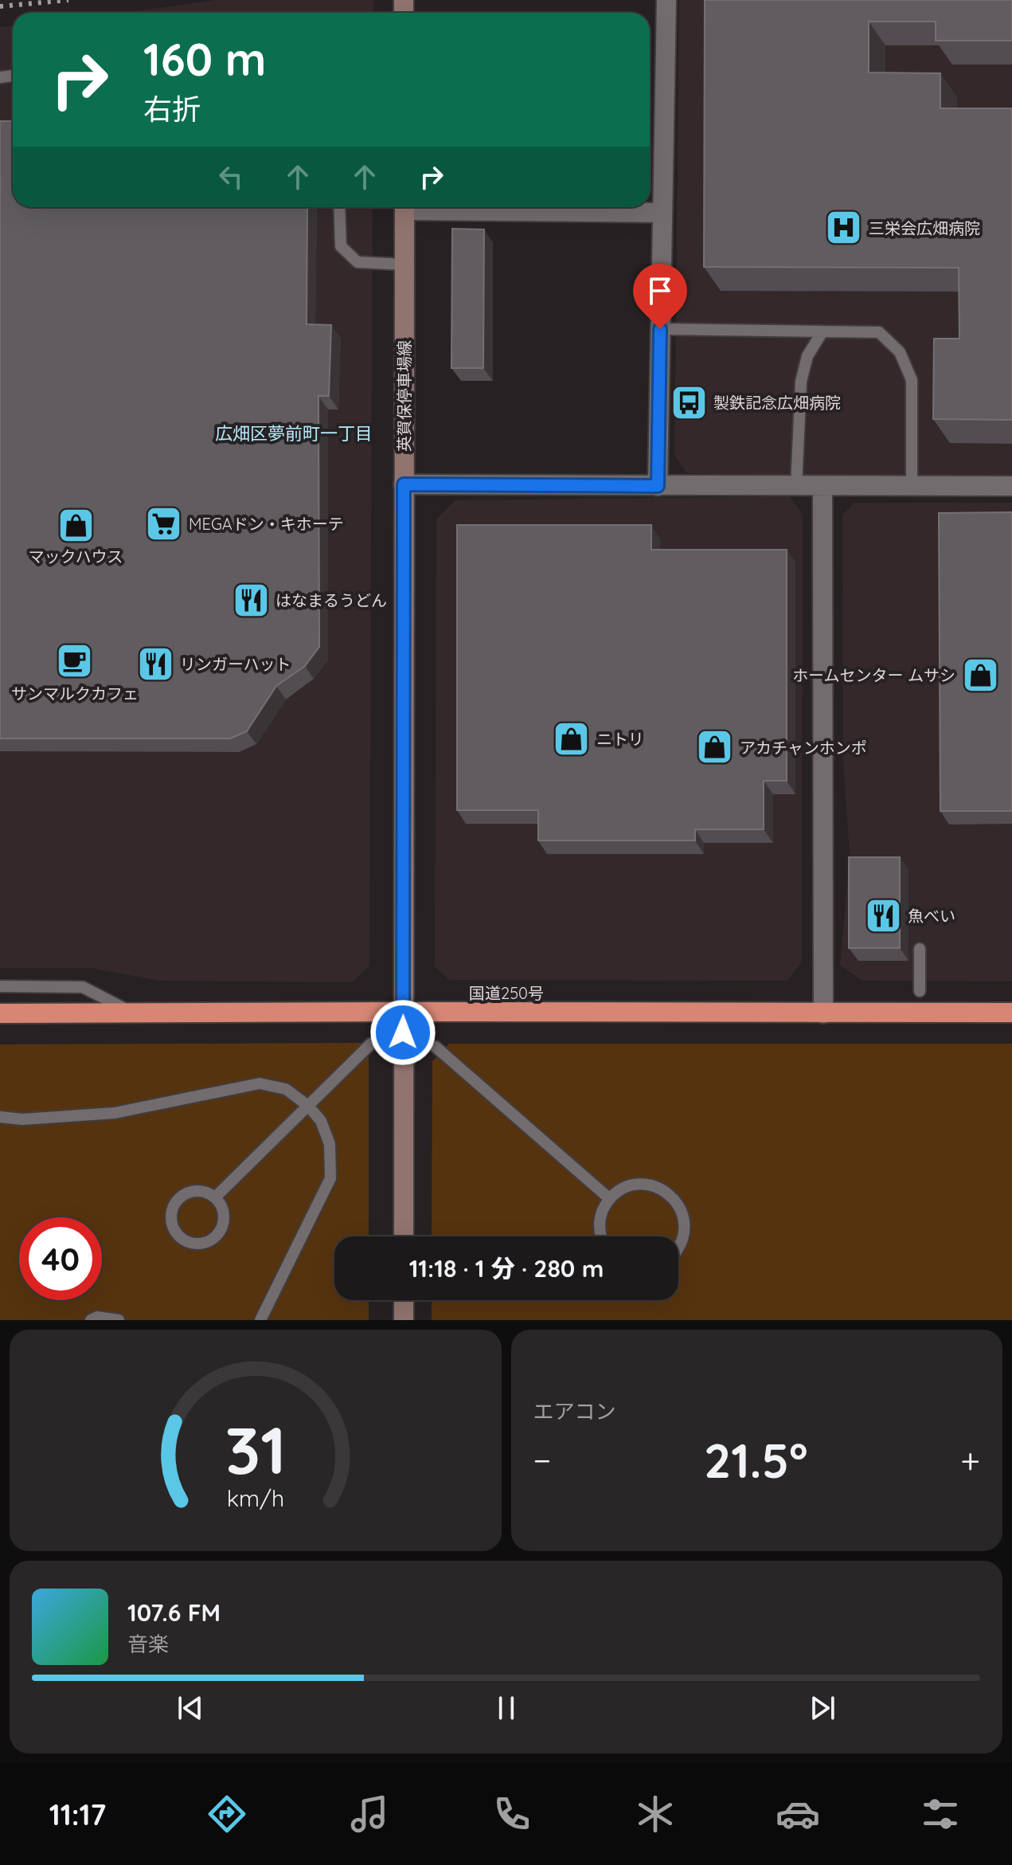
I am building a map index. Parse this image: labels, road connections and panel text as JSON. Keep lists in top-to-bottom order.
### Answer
{
  "streets": {
    "highway": ["国道250号"],
    "main road": ["英賀保停車場線"]
  },
  "crossings": [
    ["英賀保停車場線", "国道250号"]
  ],
  "districts": ["広畑区夢前町一丁目"],
  "places": {
    "hospital": ["三栄会広畑病院"],
    "bus stop": ["製鉄記念広畑病院"],
    "supermarket": ["MEGAドン・キホーテ"],
    "shop": [
      "マックハウス",
      "ホームセンター ムサシ",
      "ニトリ",
      "アカチャンホンポ"
    ],
    "restaurant": ["はなまるうどん", "リンガーハット", "魚べい"],
    "cafe": ["サンマルクカフェ"]
  },
  "page": {
    "turn": ["160 m", "右折"],
    "limit": "40",
    "trip": "11:18 · 1 分 · 280 m",
    "tile": "エアコン",
    "heat": ["−", "21.5°", "+"],
    "song": ["107.6 FM", "音楽"],
    "tabs": "11:17",
    "gauge": ["31", "km/h"]
  }
}
